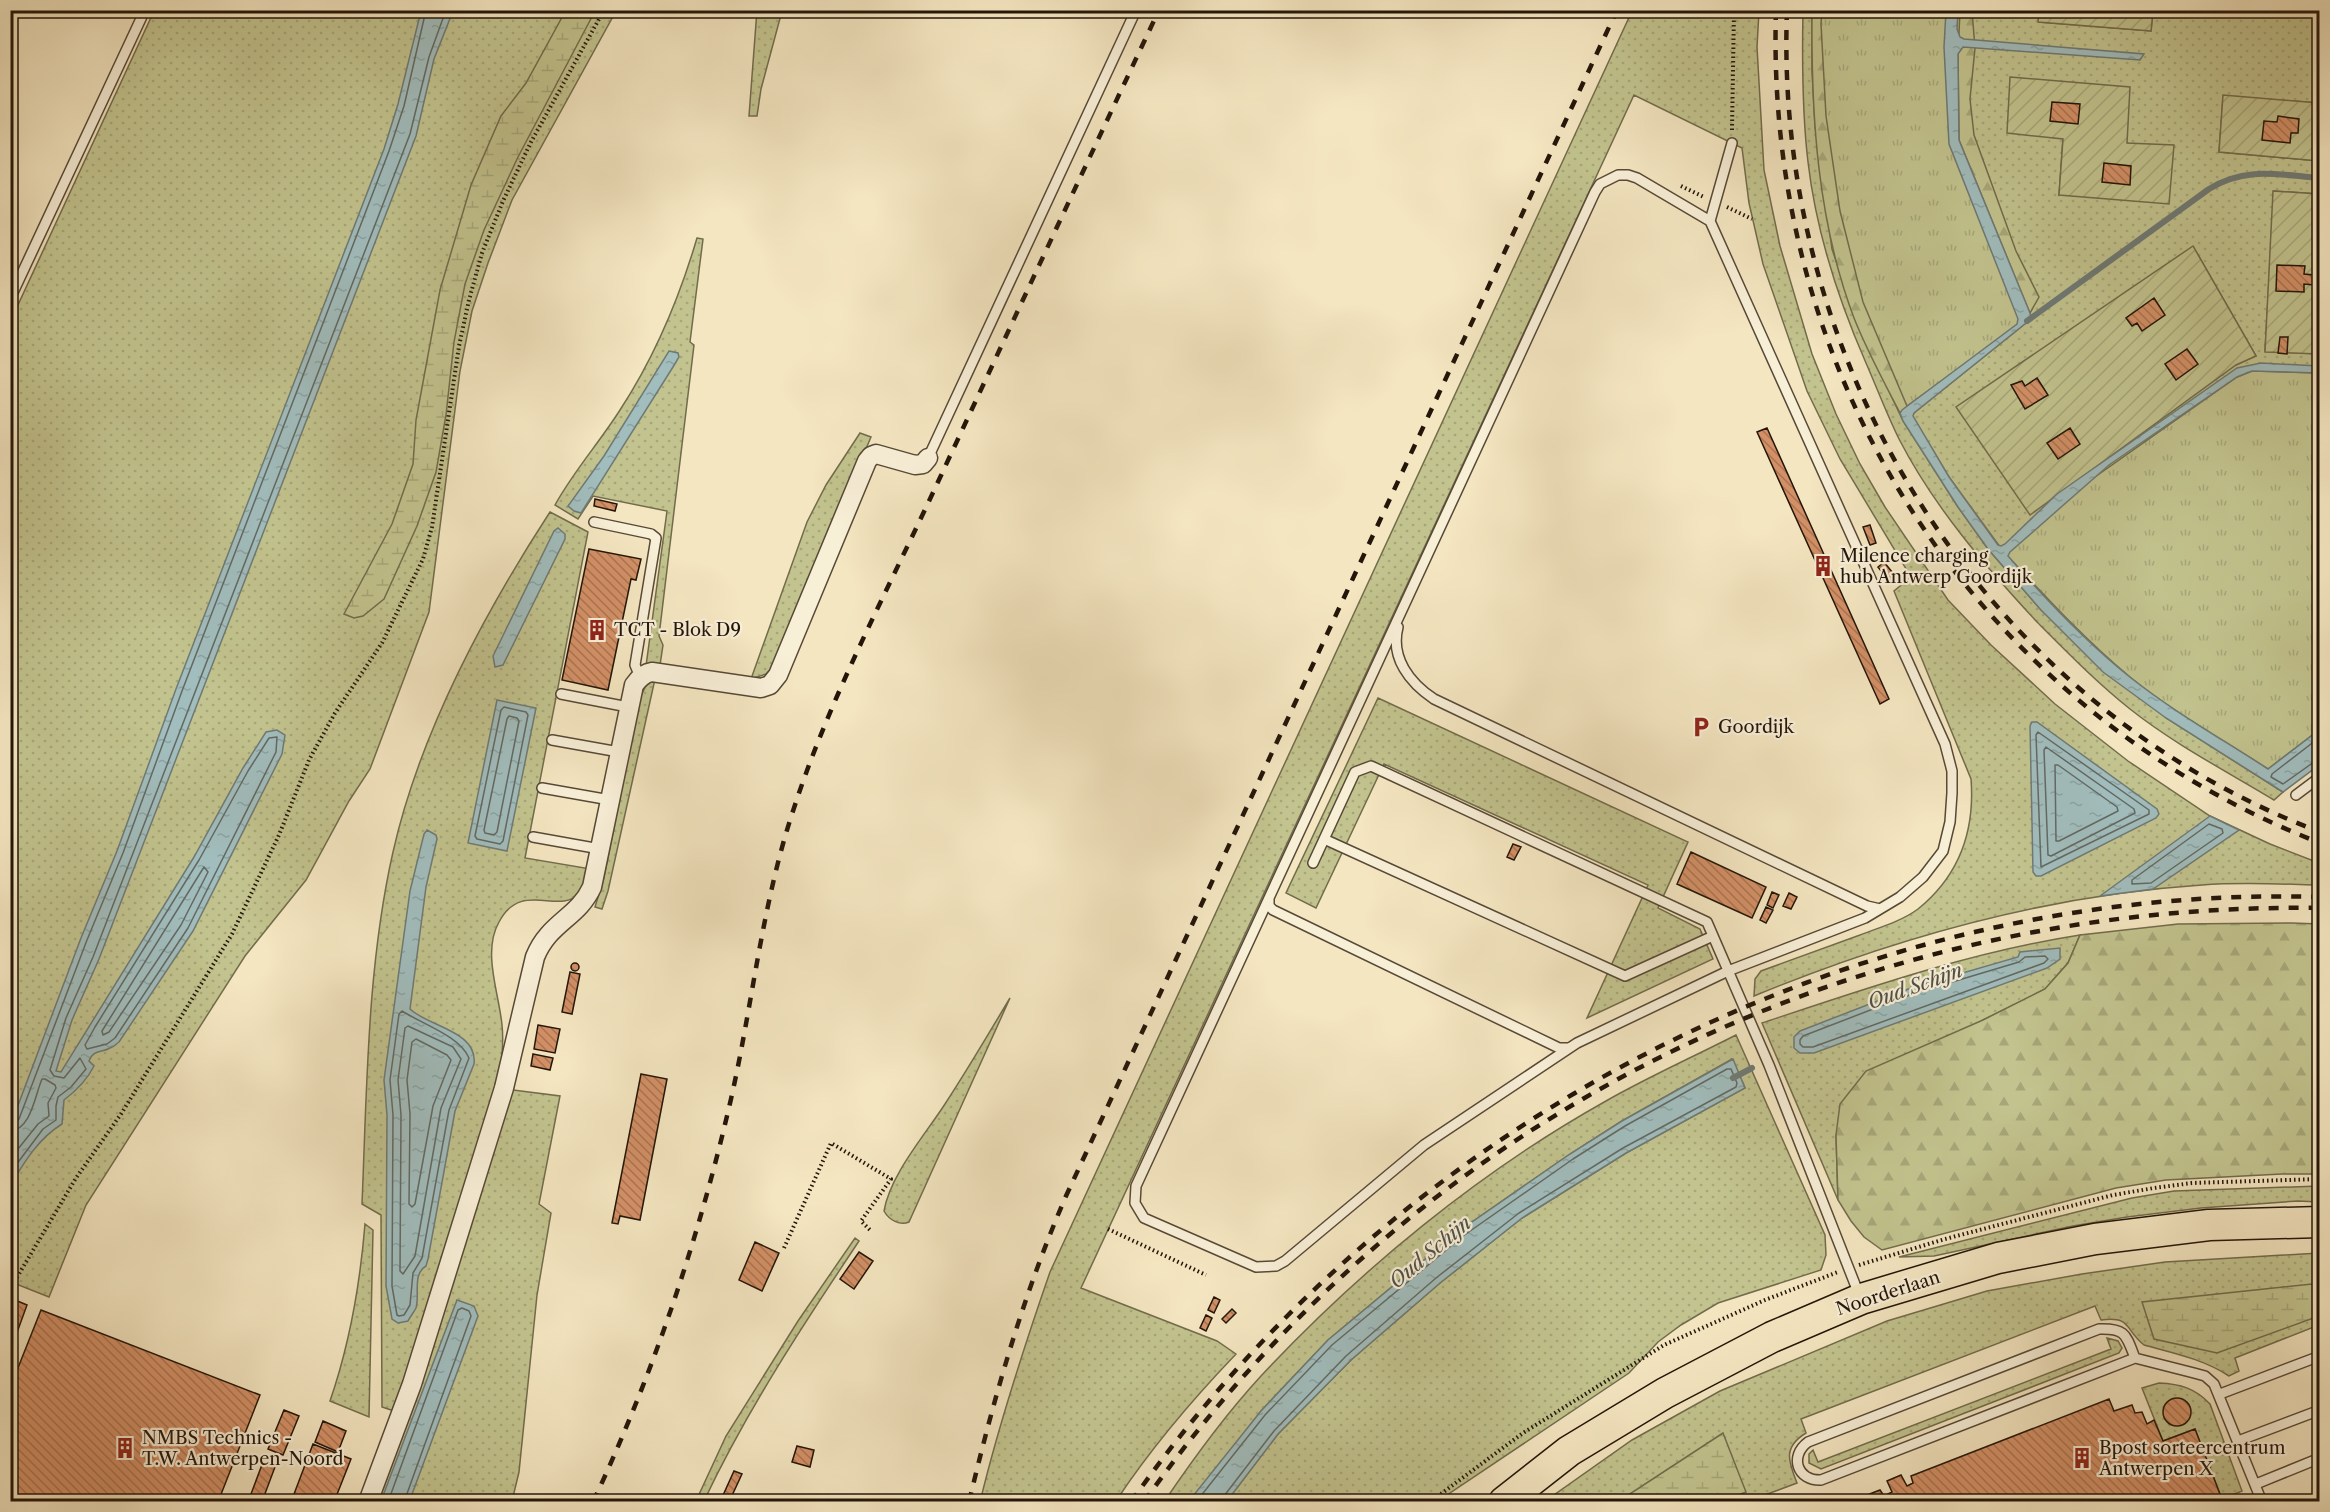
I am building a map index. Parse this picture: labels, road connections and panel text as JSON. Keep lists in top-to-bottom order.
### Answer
{
  "streets": {
    "main road": ["Noorderlaan"]
  },
  "water": ["Oud Schijn"],
  "places": {
    "building": [
      "Milence charging hub Antwerp Goordijk",
      "TCT - Blok D9",
      "NMBS Technics - T.W. Antwerpen-Noord",
      "Bpost sorteercentrum Antwerpen X"
    ],
    "parking": ["Goordijk"]
  }
}
